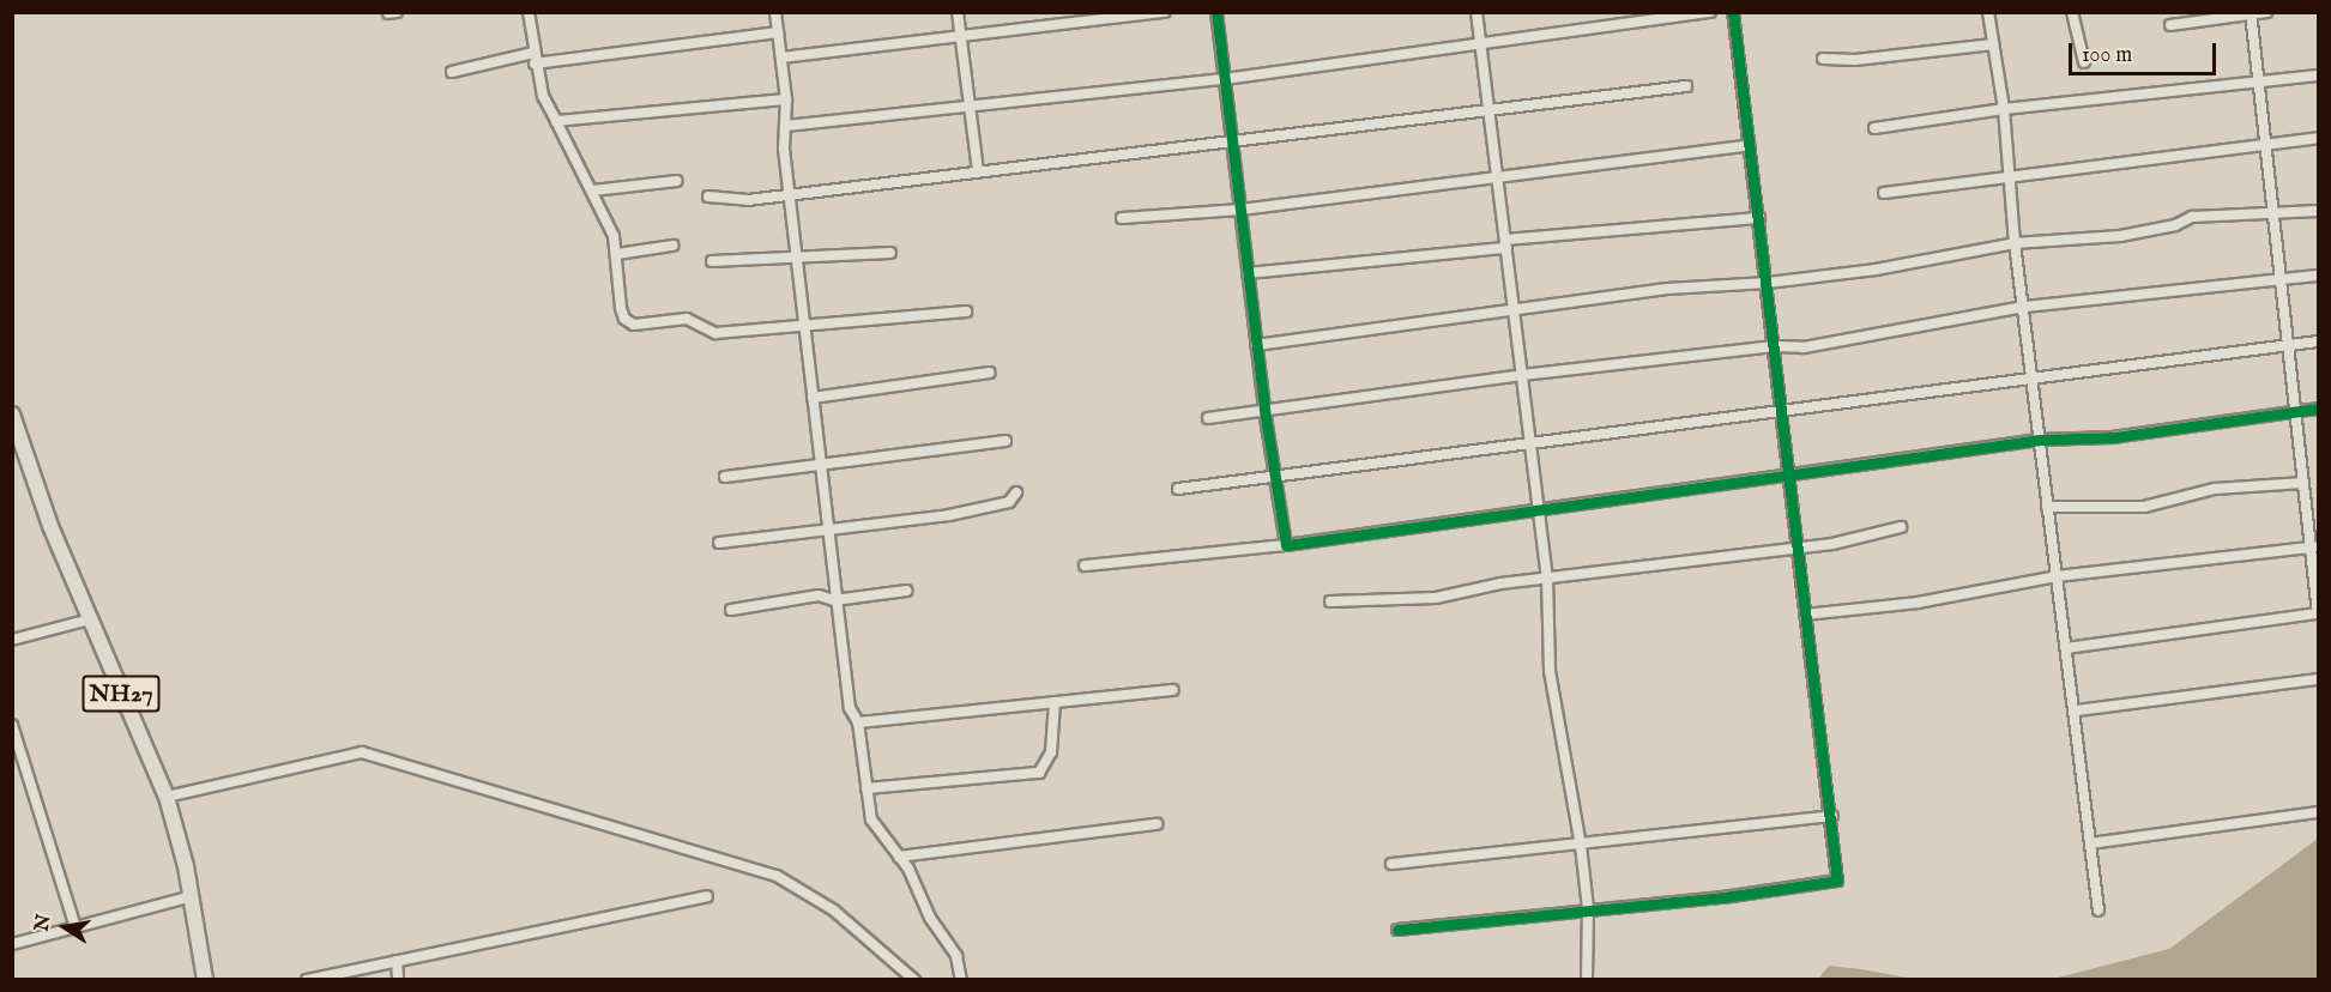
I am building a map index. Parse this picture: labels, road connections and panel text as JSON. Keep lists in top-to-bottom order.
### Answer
{
  "streets": {
    "highway": ["NH27"]
  },
  "scale_bar": "100 m",
  "north": "left"
}
